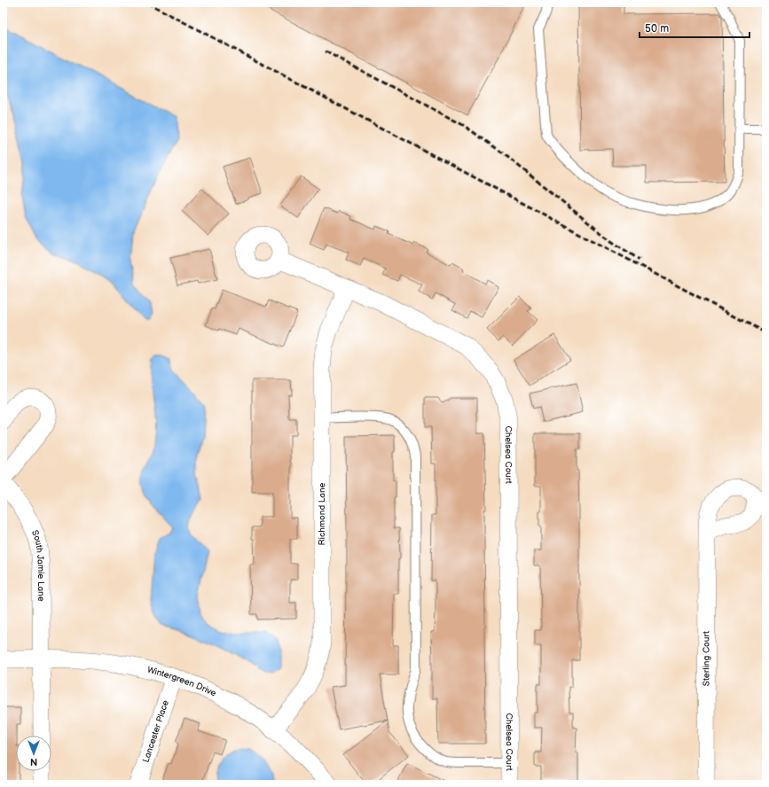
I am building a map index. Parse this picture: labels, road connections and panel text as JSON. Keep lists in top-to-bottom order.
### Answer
{
  "streets": {
    "street": [
      "Chelsea Court",
      "Richmond Lane",
      "South Jamie Lane",
      "Sterling Court",
      "Wintergreen Drive",
      "Lancester Place"
    ]
  },
  "crossings": [
    ["Chelsea Court", "Richmond Lane"],
    ["Richmond Lane", "Wintergreen Drive"],
    ["South Jamie Lane", "Wintergreen Drive"],
    ["Wintergreen Drive", "Lancester Place"]
  ],
  "scale_bar": "50 m",
  "north": "bottom"
}
